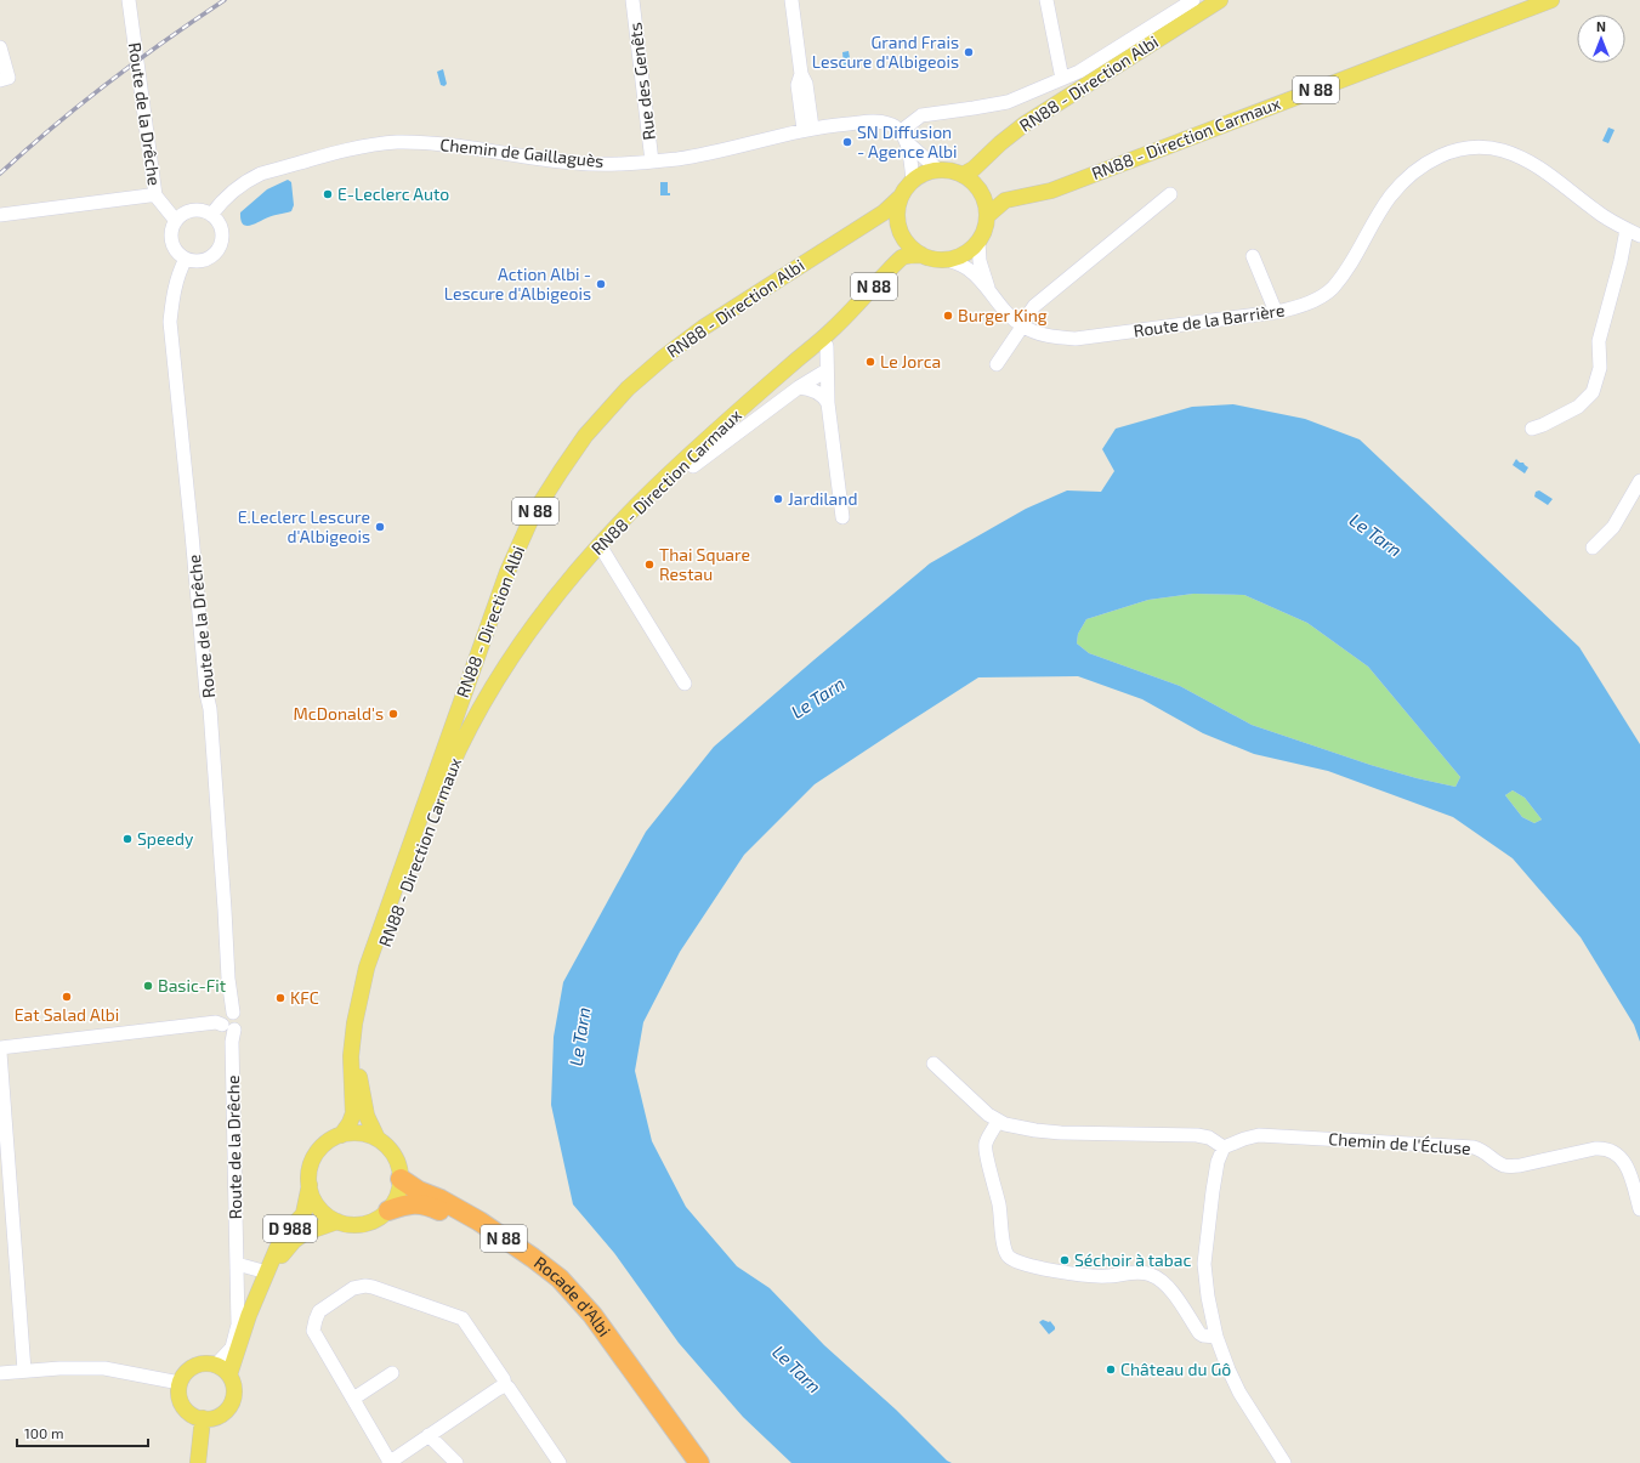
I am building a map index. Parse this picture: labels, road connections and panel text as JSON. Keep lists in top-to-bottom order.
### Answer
{
  "streets": {
    "highway": ["N 88", "Rocade d'Albi"],
    "main road": ["RN88 - Direction Albi", "RN88 - Direction Carmaux", "D 988"],
    "street": [
      "Rue des Genêts",
      "Route de la Drêche",
      "Chemin de Gaillaguès",
      "Route de la Barrière",
      "Chemin de l'Écluse"
    ]
  },
  "crossings": [
    ["Rue des Genêts", "Chemin de Gaillaguès"],
    ["RN88 - Direction Albi", "RN88 - Direction Carmaux"],
    ["RN88 - Direction Albi", "Chemin de Gaillaguès"],
    ["RN88 - Direction Albi", "Route de la Barrière"],
    ["RN88 - Direction Albi", "D 988"],
    ["RN88 - Direction Albi", "Rocade d'Albi"],
    ["Route de la Drêche", "Chemin de Gaillaguès"],
    ["RN88 - Direction Carmaux", "Chemin de Gaillaguès"],
    ["RN88 - Direction Carmaux", "Route de la Barrière"],
    ["RN88 - Direction Carmaux", "D 988"],
    ["RN88 - Direction Carmaux", "Rocade d'Albi"],
    ["Chemin de Gaillaguès", "Route de la Barrière"],
    ["D 988", "Rocade d'Albi"]
  ],
  "water": ["Le Tarn"],
  "places": [
    "Grand Frais Lescure d'Albigeois",
    "SN Diffusion - Agence Albi",
    "E-Leclerc Auto",
    "Action Albi - Lescure d'Albigeois",
    "Burger King",
    "Le Jorca",
    "Jardiland",
    "E.Leclerc Lescure d'Albigeois",
    "Thai Square Restau",
    "McDonald's",
    "Speedy",
    "Basic-Fit",
    "Eat Salad Albi",
    "KFC",
    "Séchoir à tabac",
    "Château du Gô"
  ],
  "scale_bar": "100 m",
  "north": "top"
}
